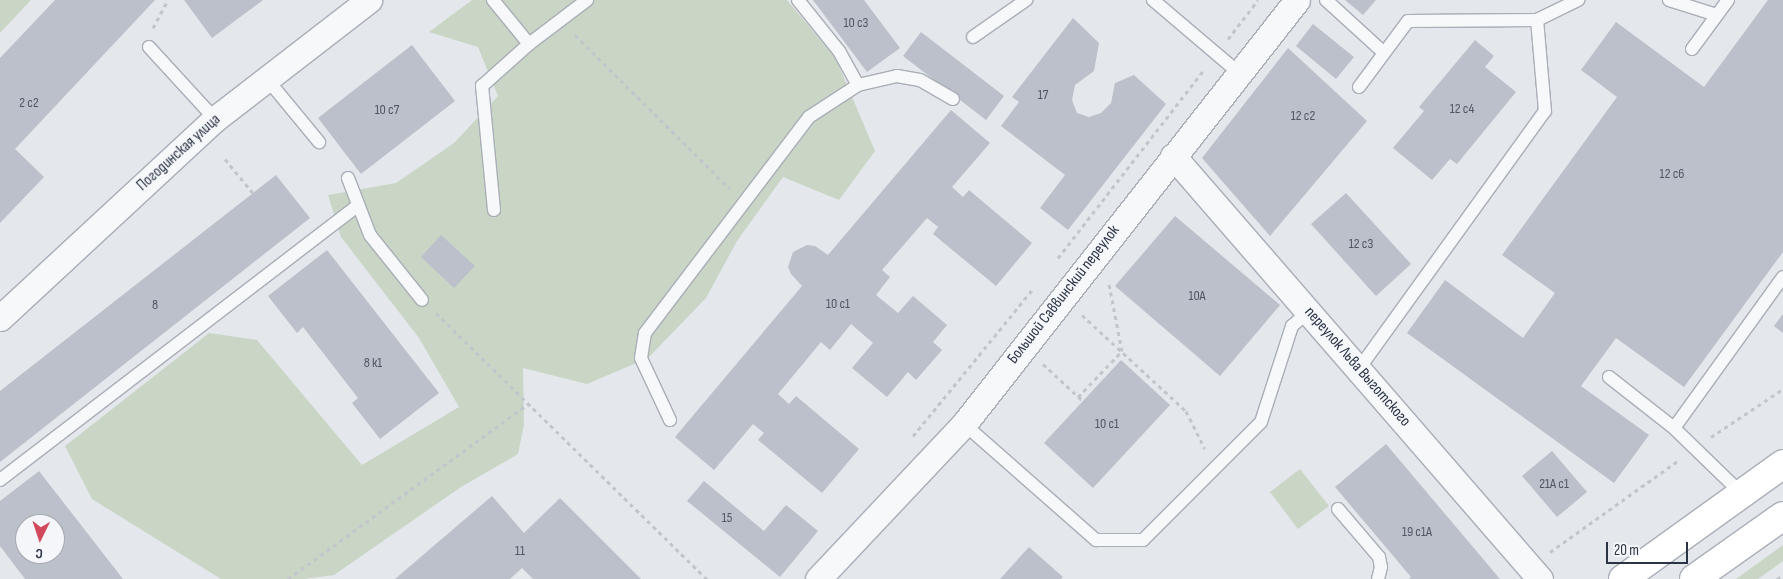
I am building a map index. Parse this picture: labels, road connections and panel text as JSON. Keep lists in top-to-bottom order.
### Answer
{
  "streets": {
    "street": ["Погодинская улица", "Большой Саввинский переулок", "переулок Льва Выготского"]
  },
  "crossings": [
    ["Большой Саввинский переулок", "переулок Льва Выготского"]
  ],
  "house_numbers": [
    "10 с3",
    "17",
    "2 с2",
    "12 с4",
    "10 с7",
    "12 с2",
    "12 с6",
    "12 с3",
    "10А",
    "10 с1",
    "8",
    "8 к1",
    "10 с1",
    "21А с1",
    "15",
    "19 с1А",
    "11"
  ],
  "scale_bar": "20 m",
  "north": "bottom"
}
